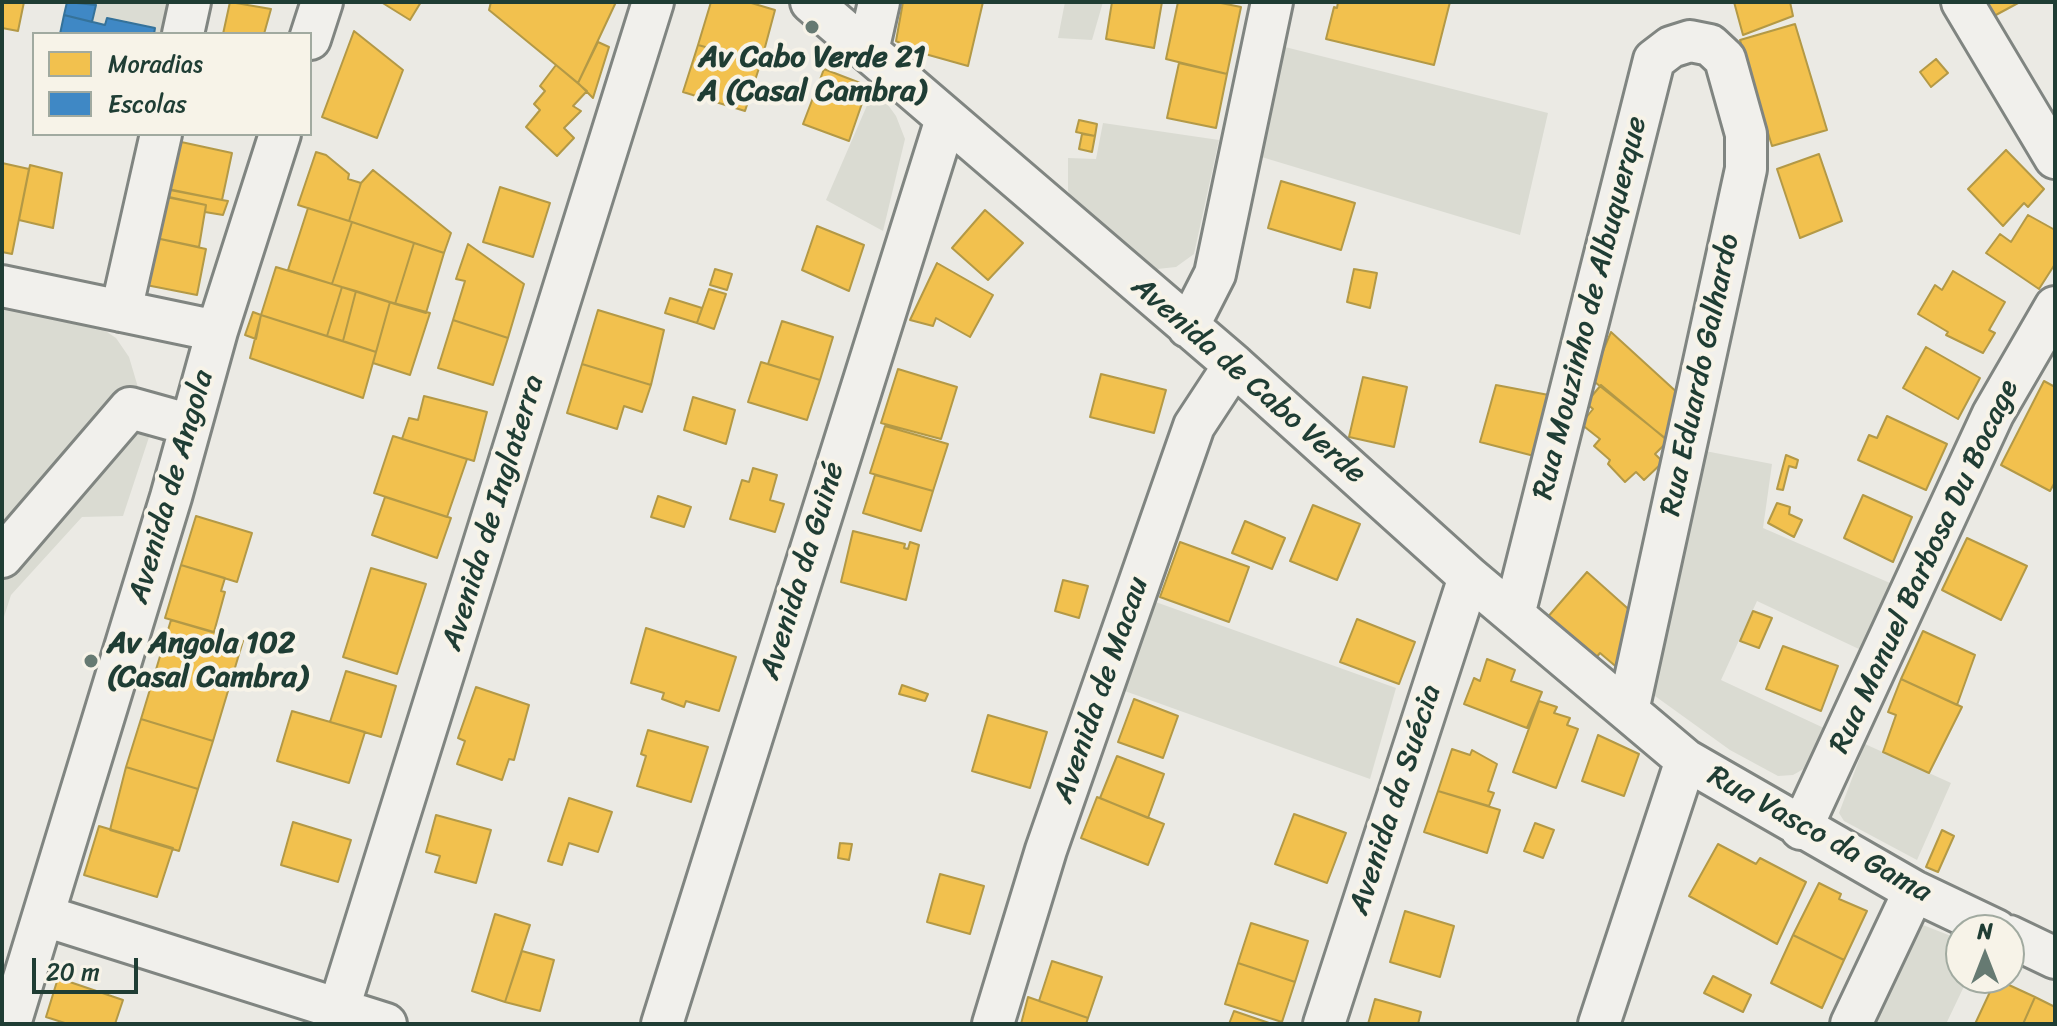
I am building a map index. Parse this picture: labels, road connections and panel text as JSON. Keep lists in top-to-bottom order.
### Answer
{
  "streets": {
    "street": [
      "Rua Mouzinho de Albuquerque",
      "Rua Eduardo Galhardo",
      "Avenida de Cabo Verde",
      "Avenida de Angola",
      "Avenida de Inglaterra",
      "Rua Manuel Barbosa Du Bocage",
      "Avenida da Guiné",
      "Avenida de Macau",
      "Avenida da Suécia",
      "Rua Vasco da Gama"
    ]
  },
  "crossings": [
    ["Rua Mouzinho de Albuquerque", "Rua Eduardo Galhardo"],
    ["Rua Mouzinho de Albuquerque", "Avenida de Cabo Verde"],
    ["Rua Eduardo Galhardo", "Avenida de Cabo Verde"],
    ["Avenida de Cabo Verde", "Avenida da Guiné"],
    ["Avenida de Cabo Verde", "Avenida de Macau"],
    ["Avenida de Cabo Verde", "Avenida da Suécia"],
    ["Avenida de Cabo Verde", "Rua Vasco da Gama"],
    ["Rua Manuel Barbosa Du Bocage", "Rua Vasco da Gama"]
  ],
  "places": ["Av Cabo Verde 21 A (Casal Cambra)", "Av Angola 102 (Casal Cambra)"],
  "legend": ["Moradias", "Escolas"],
  "scale_bar": "20 m",
  "north": "top"
}
